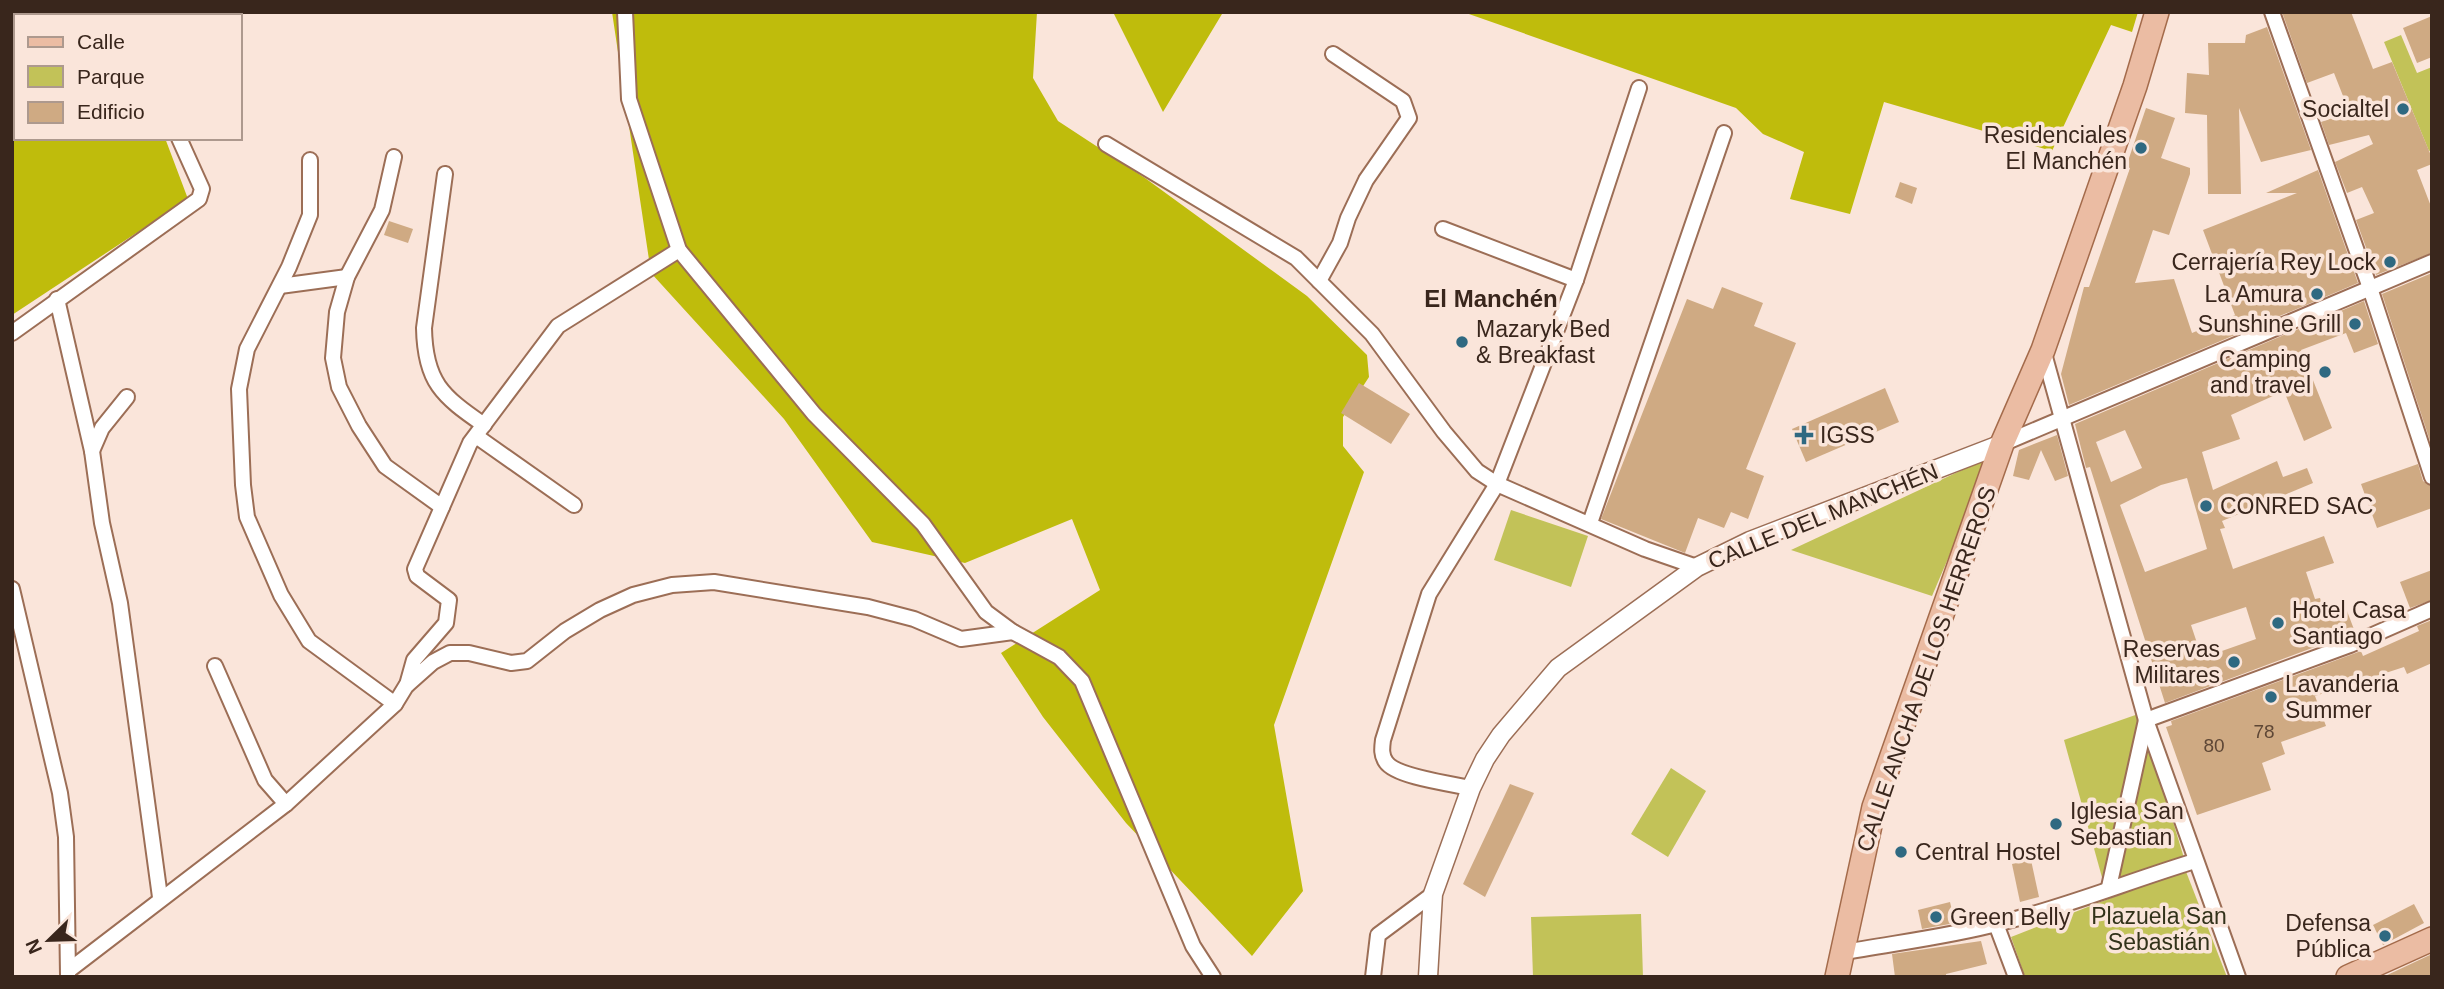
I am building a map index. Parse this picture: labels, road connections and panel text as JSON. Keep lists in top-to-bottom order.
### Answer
{
  "streets": {
    "main road": ["CALLE ANCHA DE LOS HERREROS"],
    "street": ["CALLE DEL MANCHÉN"]
  },
  "crossings": [
    ["CALLE DEL MANCHÉN", "CALLE ANCHA DE LOS HERREROS"]
  ],
  "districts": ["El Manchén"],
  "parks": ["Plazuela San Sebastián"],
  "places": {
    "other": [
      "Socialtel",
      "Residenciales El Manchén",
      "Cerrajería Rey Lock",
      "La Amura",
      "Sunshine Grill",
      "Mazaryk Bed & Breakfast",
      "Camping and travel",
      "CONRED SAC",
      "Hotel Casa Santiago",
      "Reservas Militares",
      "Lavanderia Summer",
      "Iglesia San Sebastian",
      "Central Hostel",
      "Green Belly",
      "Defensa Pública"
    ],
    "health": ["IGSS"]
  },
  "house_numbers": ["78", "80"],
  "legend": ["Calle", "Parque", "Edificio"],
  "north": "bottom left"
}
